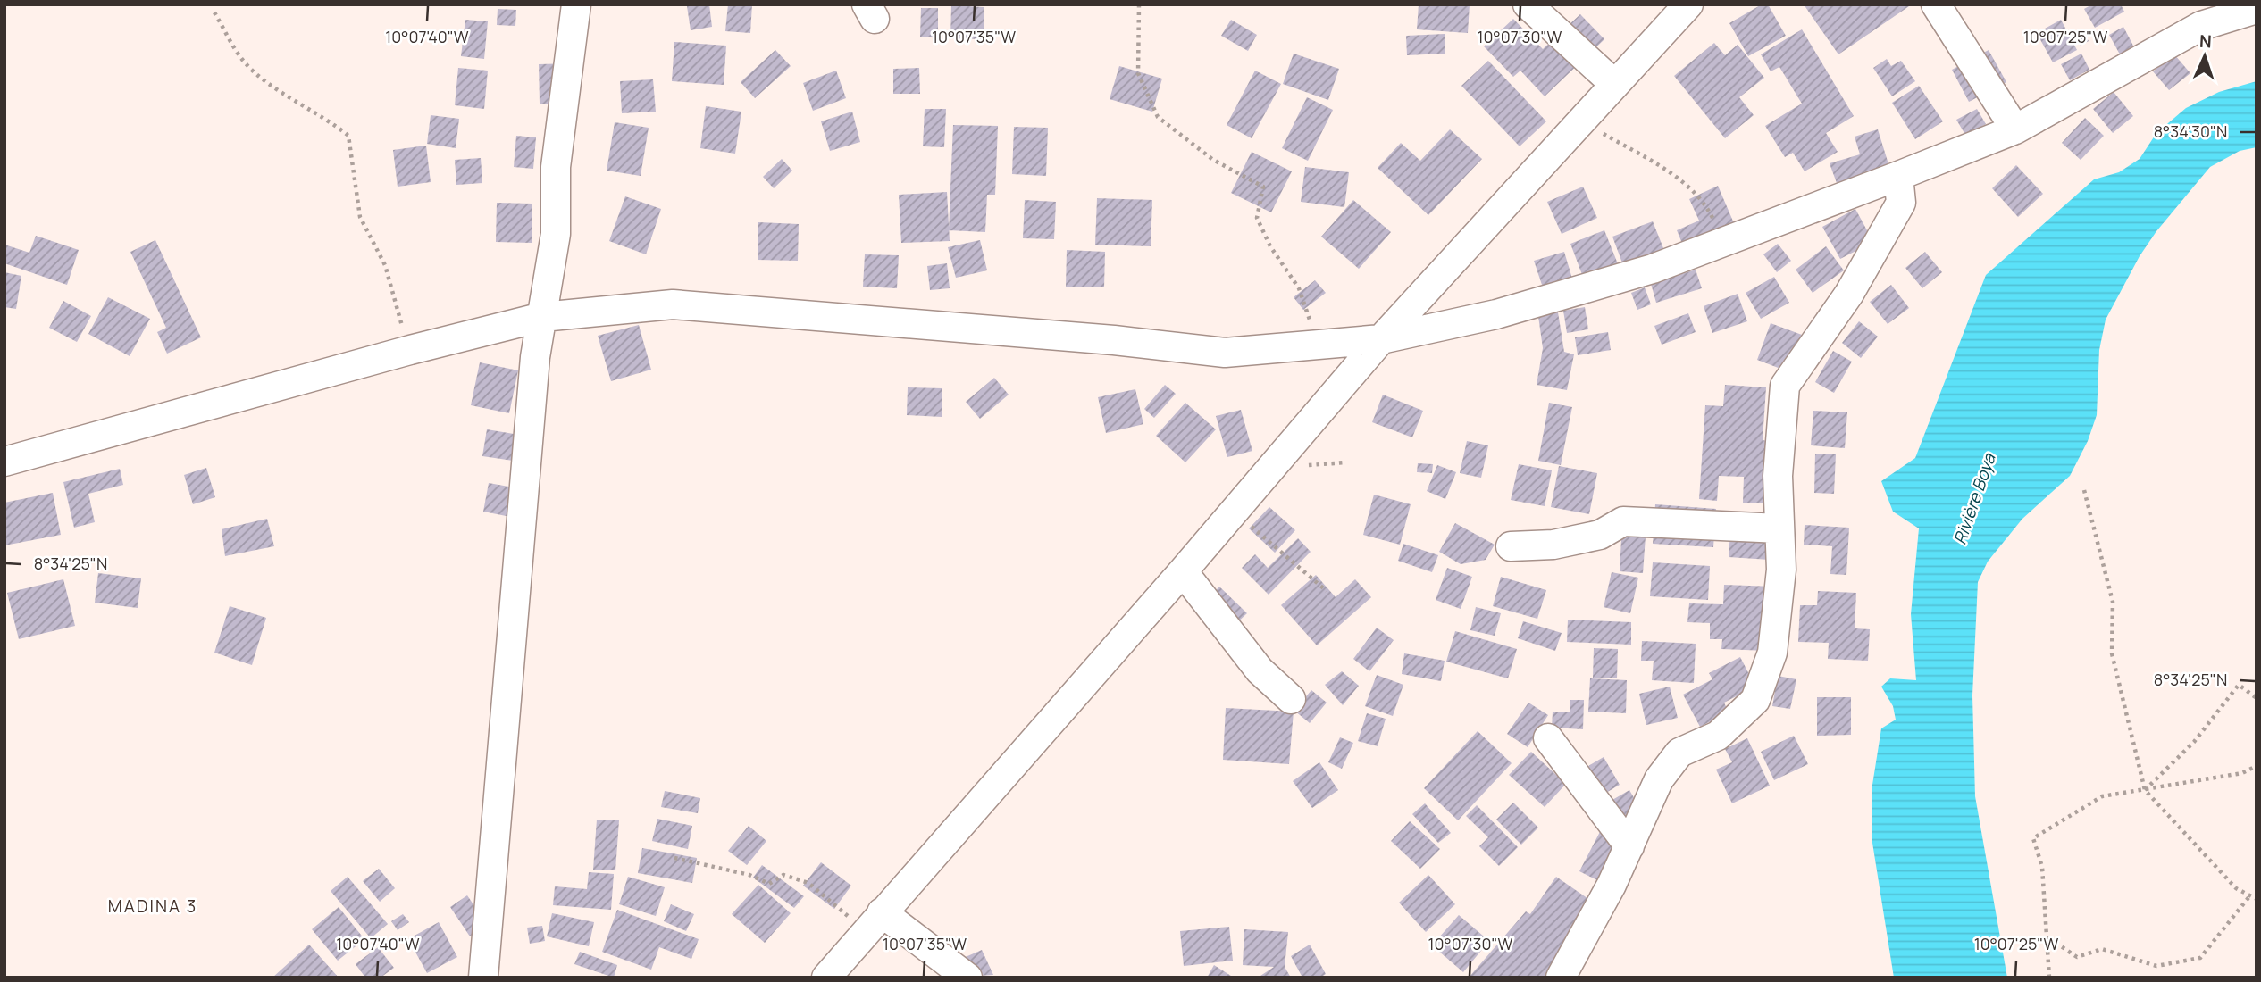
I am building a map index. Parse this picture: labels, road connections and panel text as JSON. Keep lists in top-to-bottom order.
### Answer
{
  "districts": ["MADINA 3"],
  "water": ["Rivière Boya"],
  "north": "top",
  "coordinates": [
    "10°07'40\"W",
    "10°07'35\"W",
    "10°07'30\"W",
    "10°07'25\"W",
    "8°34'30\"N",
    "8°34'25\"N"
  ]
}
